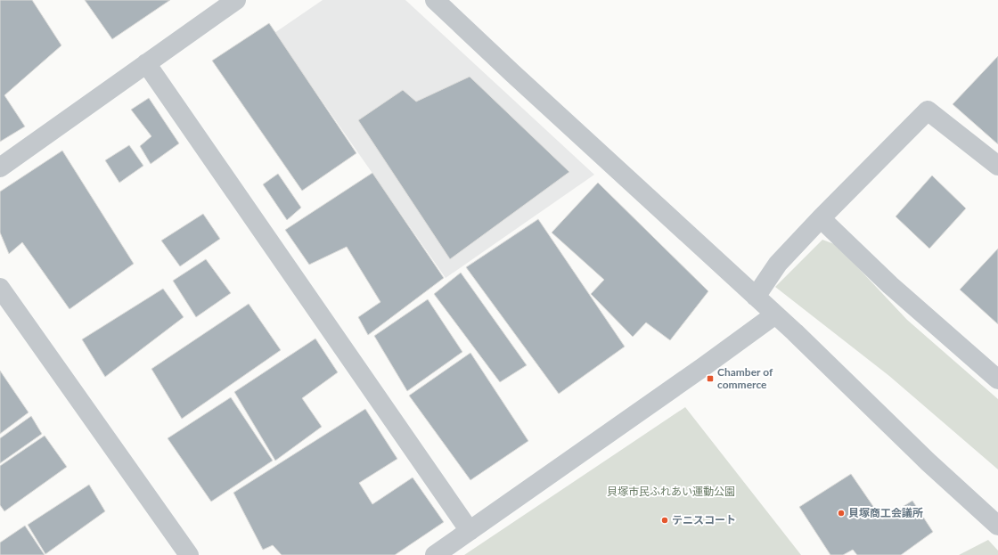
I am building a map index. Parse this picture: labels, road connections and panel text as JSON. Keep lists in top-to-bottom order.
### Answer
{
  "parks": ["貝塚市民ふれあい運動公園"],
  "places": {
    "transit": ["Chamber of commerce"],
    "other": ["貝塚商工会議所", "テニスコート"]
  }
}
